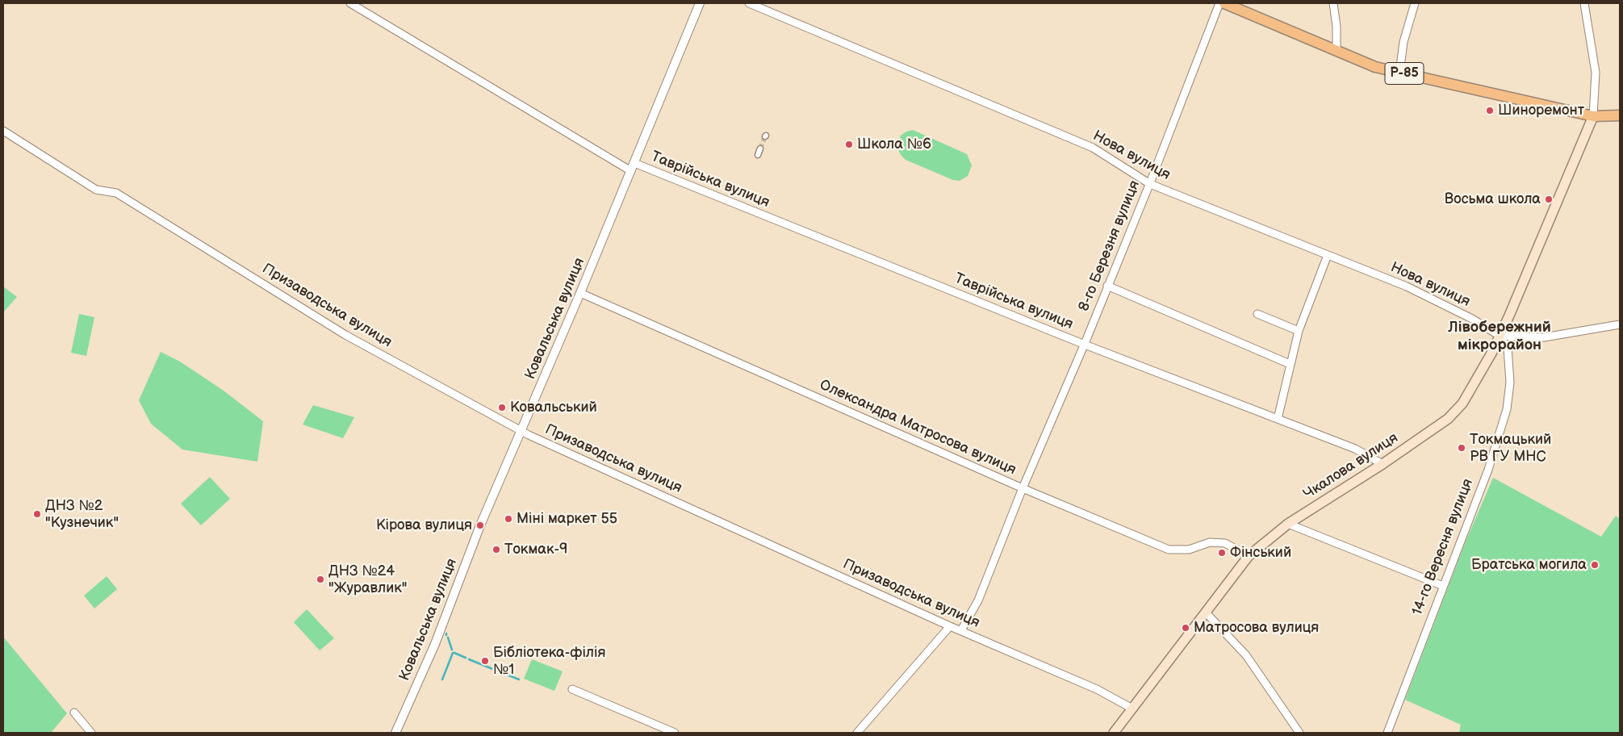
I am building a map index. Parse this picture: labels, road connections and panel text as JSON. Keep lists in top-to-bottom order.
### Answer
{
  "streets": {
    "main road": ["Р-85", "Чкалова вулиця"],
    "street": [
      "Нова вулиця",
      "Таврійська вулиця",
      "8-го Березня вулиця",
      "Призаводська вулиця",
      "Ковальська вулиця",
      "Олександра Матросова вулиця",
      "14-го Вересня вулиця"
    ]
  },
  "crossings": [
    ["Нова вулиця", "8-го Березня вулиця"],
    ["Нова вулиця", "Чкалова вулиця"],
    ["Нова вулиця", "14-го Вересня вулиця"],
    ["Таврійська вулиця", "8-го Березня вулиця"],
    ["Таврійська вулиця", "Ковальська вулиця"],
    ["Таврійська вулиця", "Чкалова вулиця"],
    ["8-го Березня вулиця", "Призаводська вулиця"],
    ["8-го Березня вулиця", "Олександра Матросова вулиця"],
    ["Призаводська вулиця", "Ковальська вулиця"],
    ["Призаводська вулиця", "Чкалова вулиця"],
    ["Ковальська вулиця", "Олександра Матросова вулиця"],
    ["Олександра Матросова вулиця", "Чкалова вулиця"],
    ["Чкалова вулиця", "14-го Вересня вулиця"]
  ],
  "districts": ["Лівобережний мікрорайон"],
  "places": [
    "Шиноремонт",
    "Школа №6",
    "Восьма школа",
    "Ковальський",
    "Токмацький РВ ГУ МНС",
    "ДНЗ №2 \"Кузнечик\"",
    "Міні маркет 55",
    "Кірова вулиця",
    "Токмак-9",
    "Фінський",
    "Братська могила",
    "ДНЗ №24 \"Журавлик\"",
    "Матросова вулиця",
    "Бібліотека-філія №1"
  ]
}
